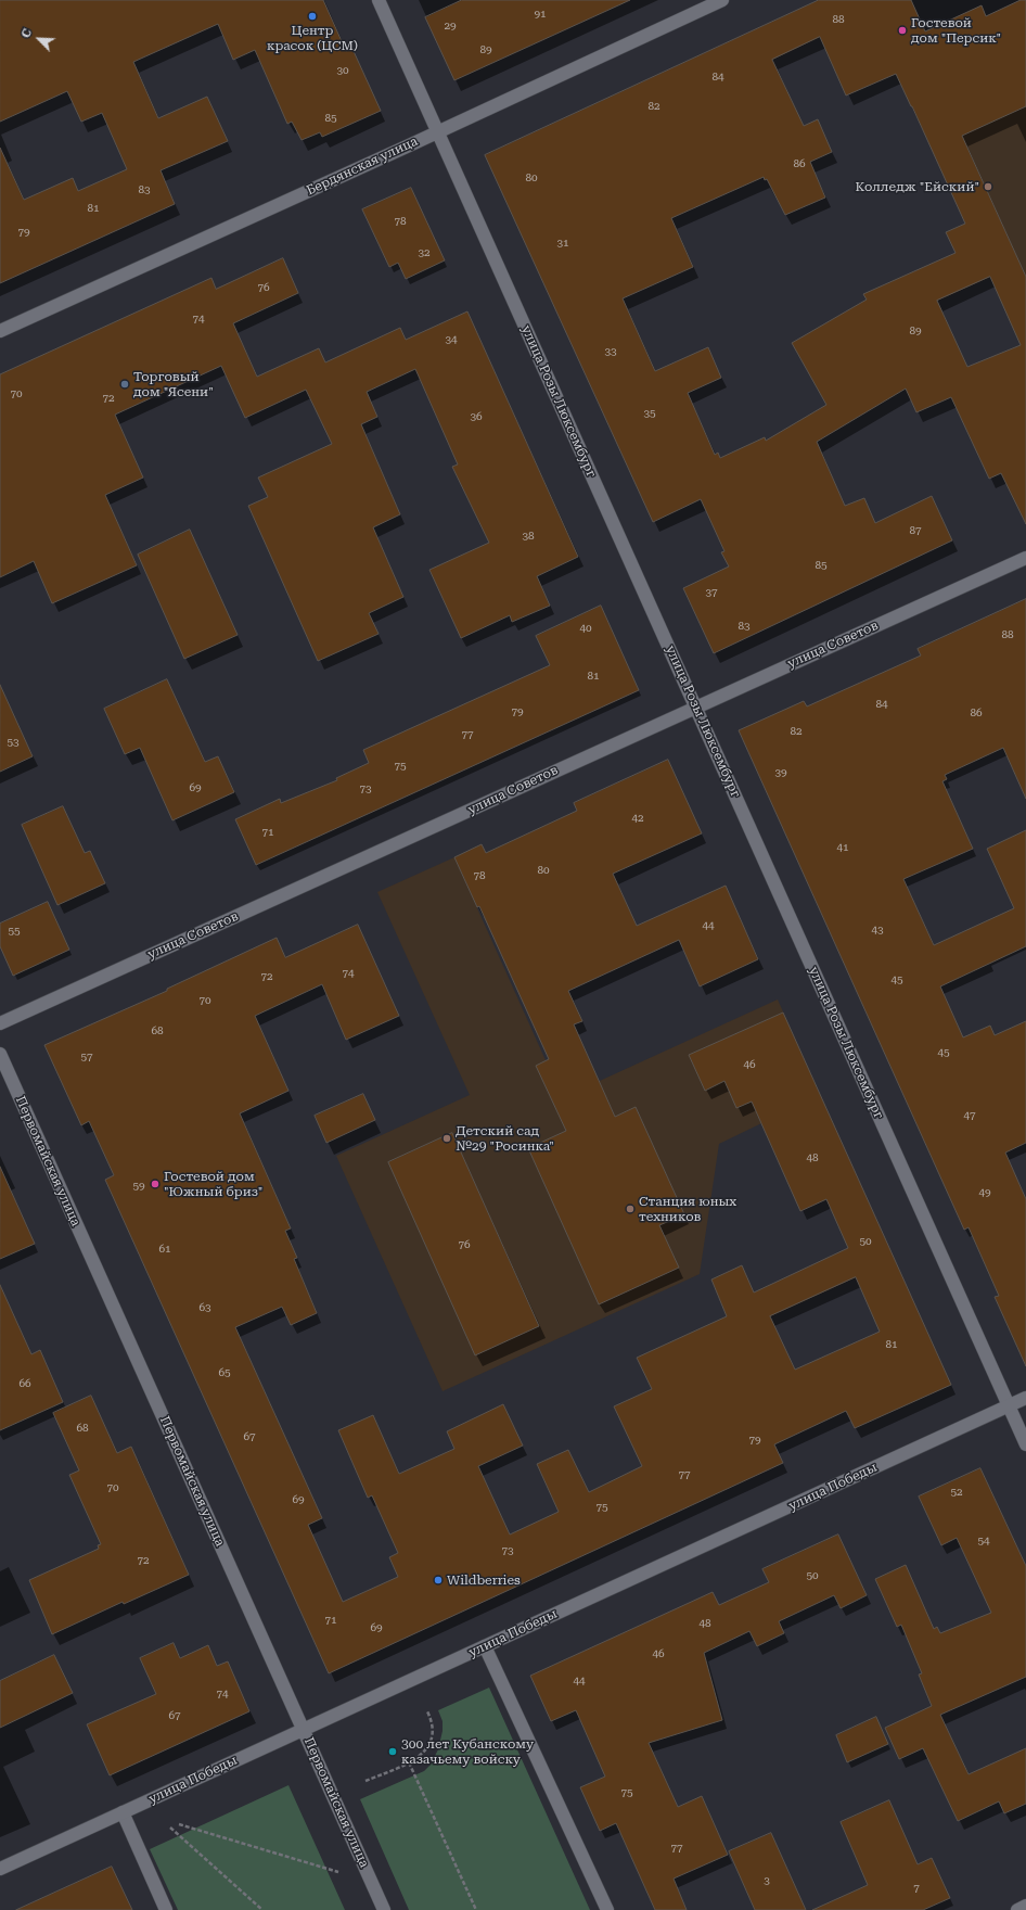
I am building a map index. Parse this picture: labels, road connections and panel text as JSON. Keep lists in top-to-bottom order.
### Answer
{
  "streets": {
    "street": [
      "Бердянская улица",
      "улица Розы Люксембург",
      "улица Советов",
      "Первомайская улица",
      "улица Победы"
    ]
  },
  "crossings": [
    ["Бердянская улица", "улица Розы Люксембург"],
    ["улица Розы Люксембург", "улица Советов"],
    ["улица Розы Люксембург", "улица Победы"],
    ["Первомайская улица", "улица Победы"]
  ],
  "places": [
    "Центр красок (ЦСМ)",
    "Гостевой дом \"Персик\"",
    "Колледж \"Ейский\"",
    "Торговый дом \"Ясени\"",
    "Детский сад №29 \"Росинка\"",
    "Гостевой дом \"Южный бриз\"",
    "Станция юных техников",
    "Wildberries",
    "300 лет Кубанскому казачьему войску"
  ],
  "house_numbers": [
    "91",
    "88",
    "29",
    "89",
    "30",
    "84",
    "82",
    "85",
    "86",
    "80",
    "83",
    "81",
    "78",
    "79",
    "31",
    "32",
    "76",
    "74",
    "89",
    "34",
    "33",
    "70",
    "72",
    "35",
    "36",
    "87",
    "38",
    "85",
    "37",
    "83",
    "40",
    "88",
    "81",
    "84",
    "79",
    "86",
    "82",
    "77",
    "53",
    "75",
    "39",
    "69",
    "73",
    "42",
    "71",
    "41",
    "80",
    "78",
    "44",
    "43",
    "55",
    "74",
    "72",
    "45",
    "70",
    "68",
    "45",
    "57",
    "46",
    "47",
    "48",
    "59",
    "49",
    "50",
    "76",
    "61",
    "63",
    "81",
    "65",
    "66",
    "68",
    "67",
    "79",
    "77",
    "70",
    "52",
    "69",
    "75",
    "54",
    "73",
    "72",
    "50",
    "71",
    "48",
    "69",
    "46",
    "44",
    "74",
    "67",
    "75",
    "77",
    "3",
    "7"
  ],
  "north": "top left"
}
